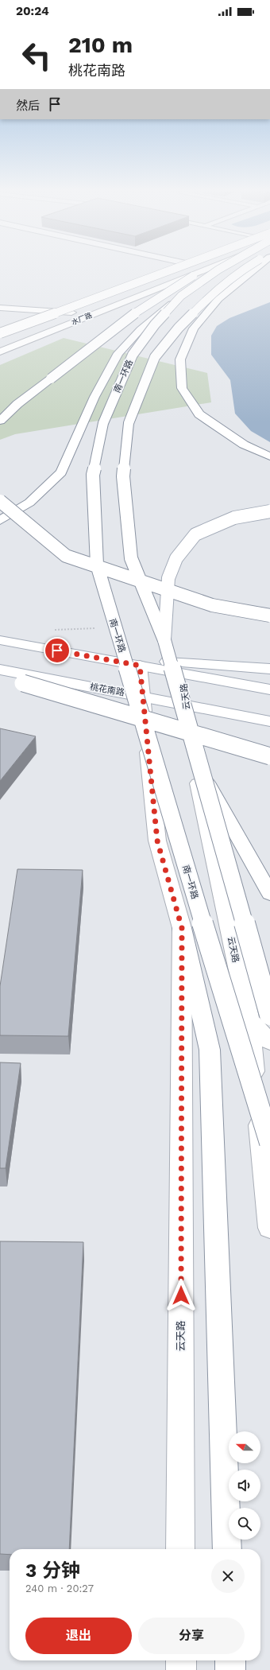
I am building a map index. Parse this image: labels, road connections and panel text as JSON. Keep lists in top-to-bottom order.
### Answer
{
  "streets": {
    "main road": [
      "水厂路",
      "南一环路",
      "桃花南路",
      "云天路"
    ]
  },
  "crossings": [
    ["桃花南路", "云天路"]
  ],
  "north": "left",
  "page": {
    "status": "20:24",
    "turn": ["210 m", "桃花南路"],
    "then": "然后",
    "heading": ["3 分钟", "240 m · 20:27"],
    "buttons": ["退出", "分享"]
  }
}
